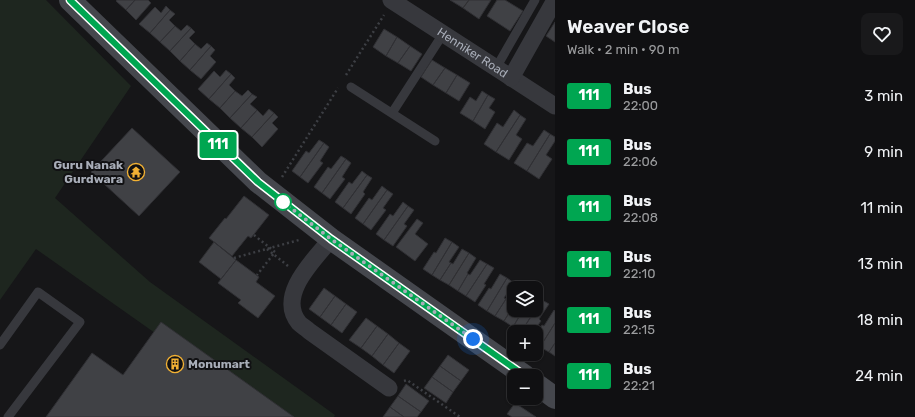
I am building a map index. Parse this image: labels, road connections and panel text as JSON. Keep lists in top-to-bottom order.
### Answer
{
  "streets": {
    "street": ["Henniker Road"]
  },
  "places": {
    "temple": ["Guru Nanak Gurdwara"],
    "building": ["Monumart"]
  },
  "lines": ["bus line 111"],
  "page": {
    "on_map": "111",
    "heading": ["Weaver Close", "Walk · 2 min · 90 m"],
    "list": [
      {
        "mark": "111",
        "name": "Bus",
        "note": "22:00",
        "value": "3 min"
      },
      {
        "mark": "111",
        "name": "Bus",
        "note": "22:06",
        "value": "9 min"
      },
      {
        "mark": "111",
        "name": "Bus",
        "note": "22:08",
        "value": "11 min"
      },
      {
        "mark": "111",
        "name": "Bus",
        "note": "22:10",
        "value": "13 min"
      },
      {
        "mark": "111",
        "name": "Bus",
        "note": "22:15",
        "value": "18 min"
      },
      {
        "mark": "111",
        "name": "Bus",
        "note": "22:21",
        "value": "24 min"
      }
    ],
    "map_buttons": ["+", "−"]
  }
}
